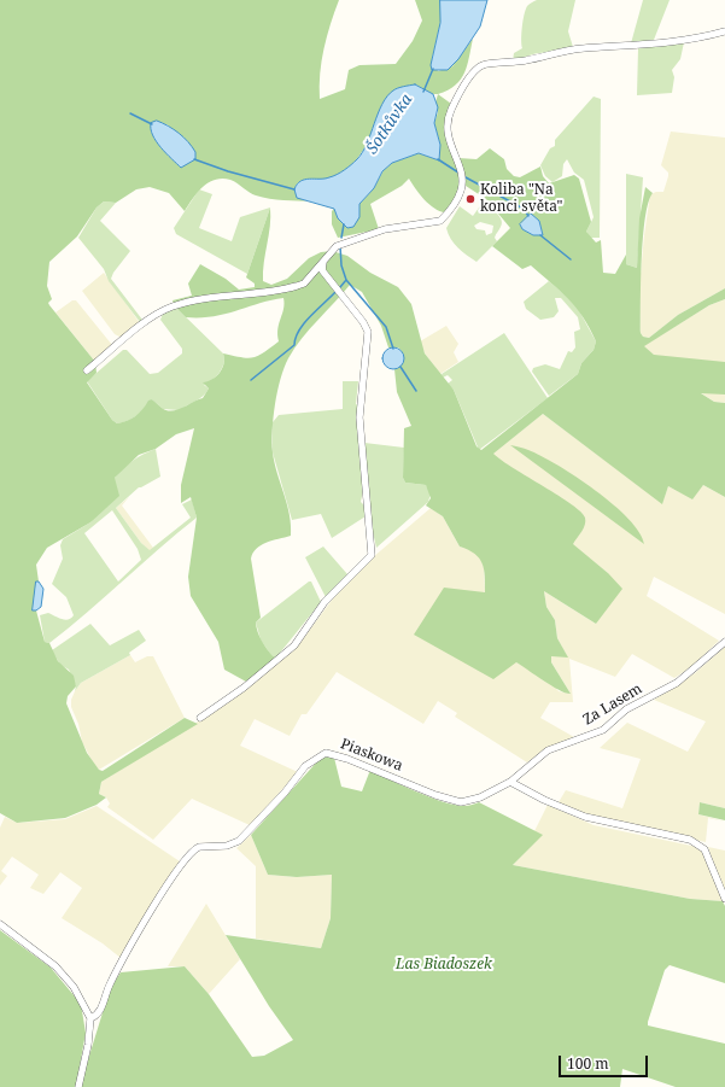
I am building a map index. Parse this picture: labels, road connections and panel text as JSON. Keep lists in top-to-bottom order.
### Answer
{
  "streets": {
    "street": ["Za Lasem", "Piaskowa"]
  },
  "crossings": [
    ["Za Lasem", "Piaskowa"]
  ],
  "water": ["Šotkůvka"],
  "parks": ["Las Biadoszek"],
  "places": ["Koliba \"Na konci světa\""],
  "scale_bar": "100 m"
}
